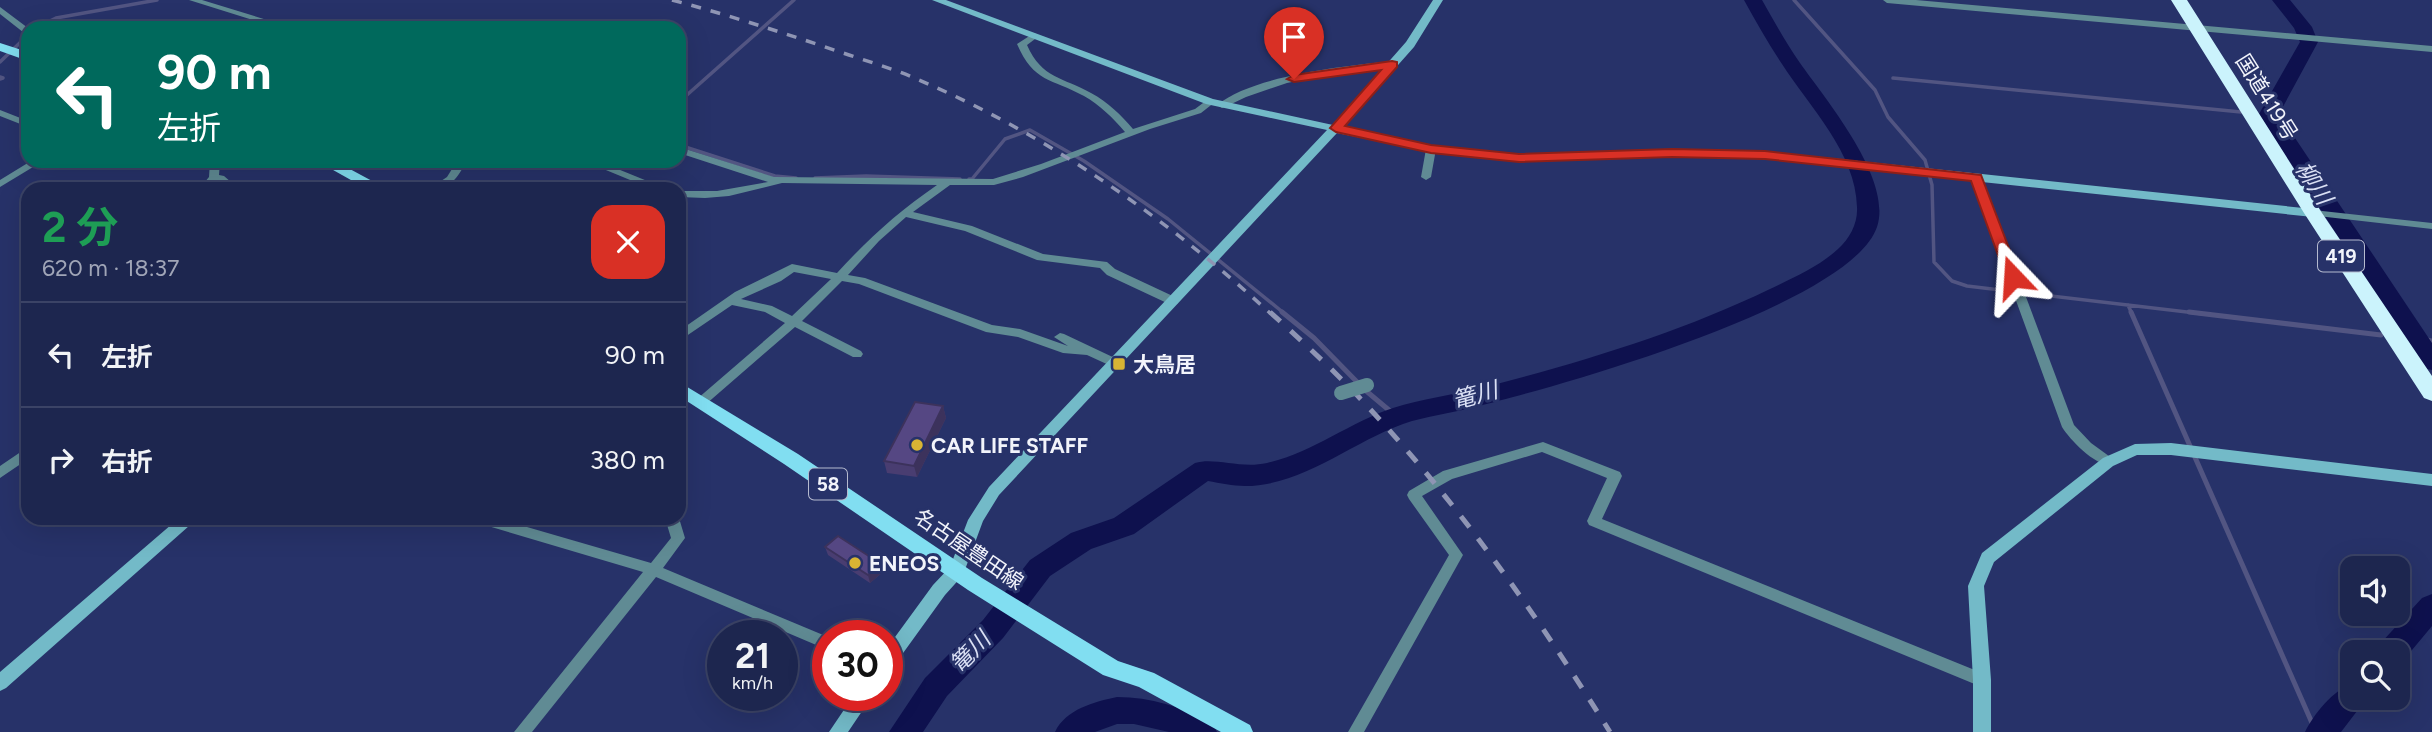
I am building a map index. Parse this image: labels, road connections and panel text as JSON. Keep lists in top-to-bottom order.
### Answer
{
  "streets": {
    "highway": ["国道419号", "419"],
    "main road": ["58", "名古屋豊田線"]
  },
  "water": ["柳川", "篭川"],
  "places": {
    "transit": ["大鳥居"],
    "other": ["CAR LIFE STAFF", "ENEOS"]
  },
  "page": {
    "turn": ["90 m", "左折"],
    "heading": ["2 分", "620 m · 18:37"],
    "list": [
      {
        "name": "左折",
        "value": "90 m"
      },
      {
        "name": "右折",
        "value": "380 m"
      }
    ],
    "speed": "21 km/h",
    "limit": "30"
  }
}
